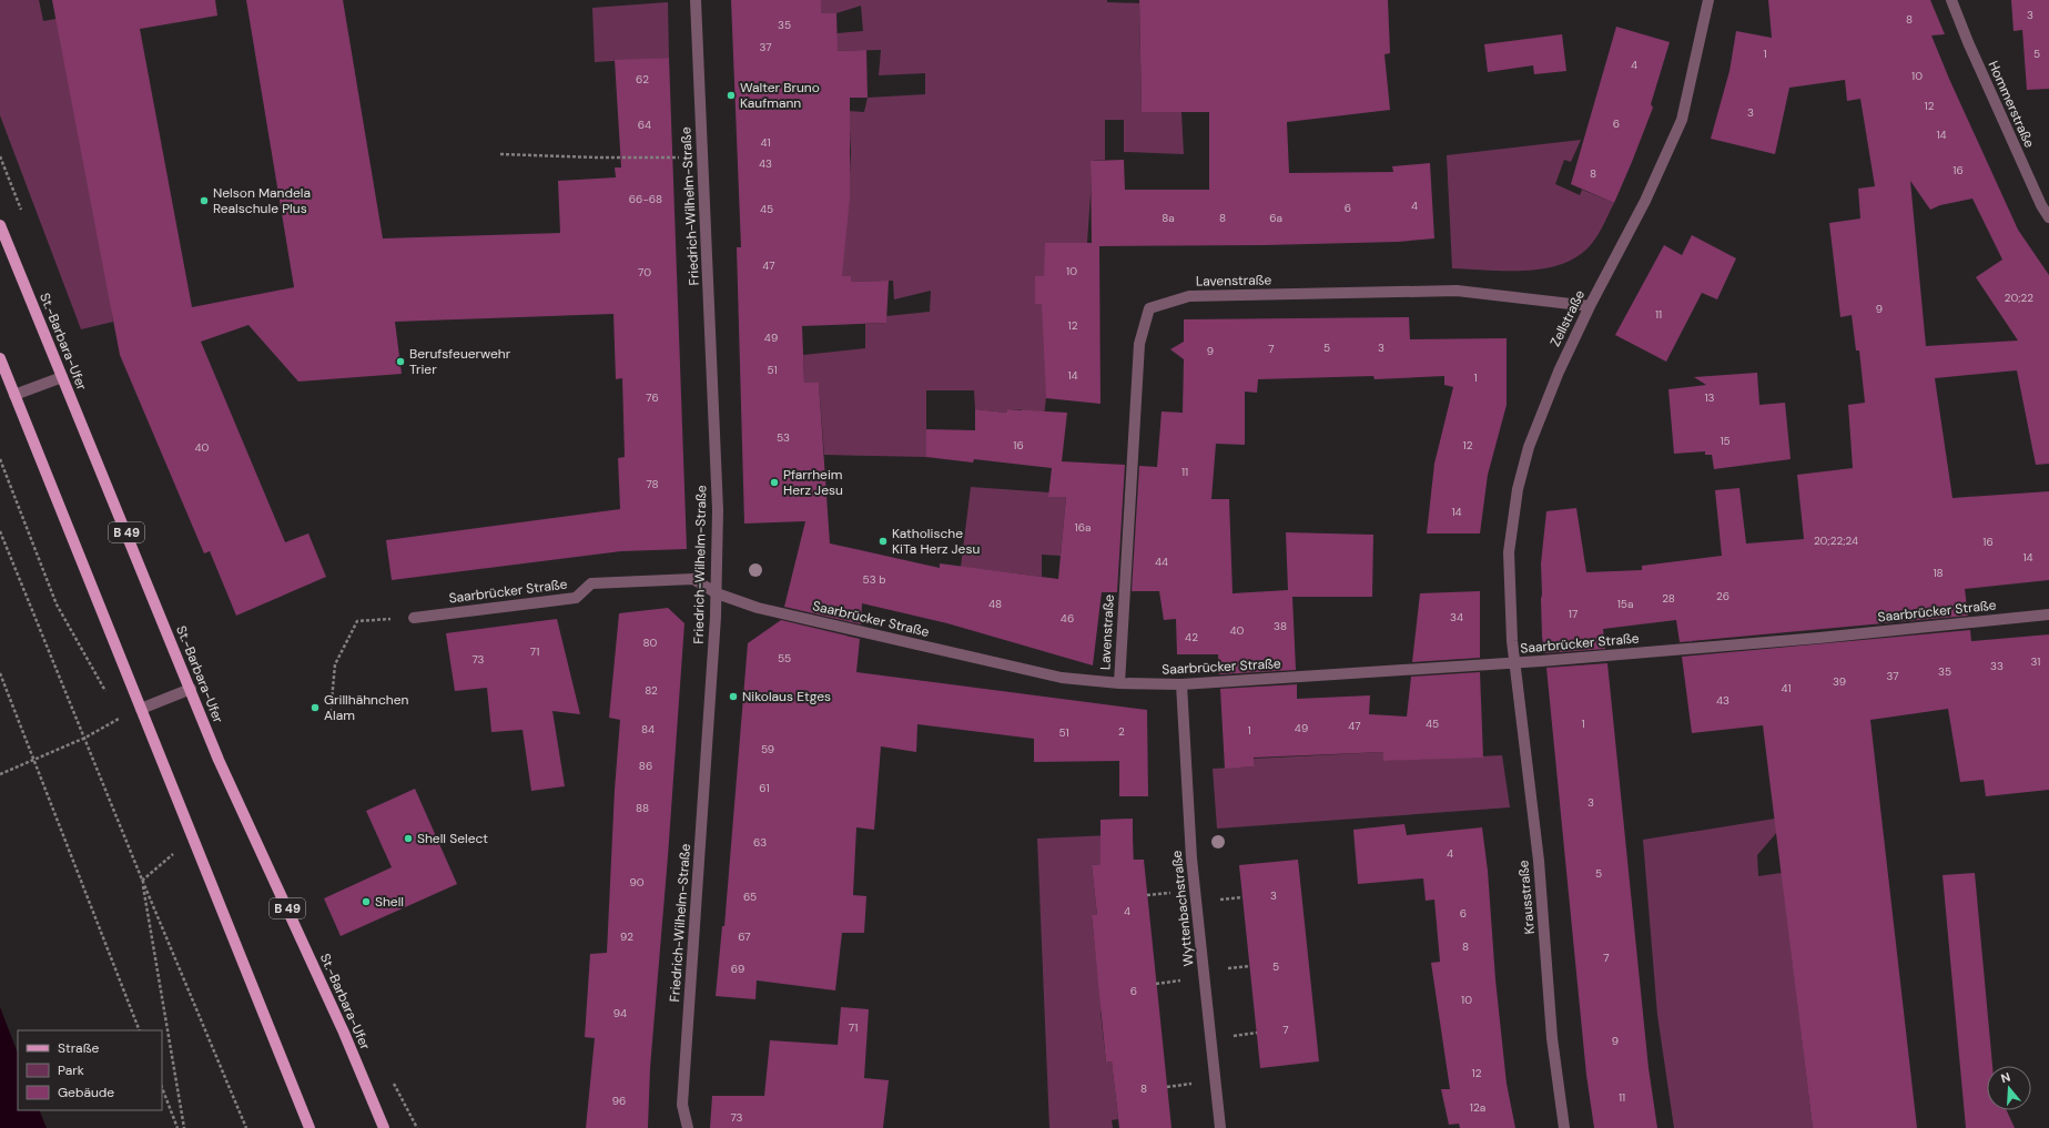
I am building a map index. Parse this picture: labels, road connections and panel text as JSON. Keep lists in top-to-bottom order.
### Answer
{
  "streets": {
    "main road": ["St.-Barbara-Ufer", "B 49"],
    "street": [
      "Hommerstraße",
      "Friedrich-Wilhelm-Straße",
      "Lavenstraße",
      "Zellstraße",
      "Saarbrücker Straße",
      "Krausstraße",
      "Wyttenbachstraße"
    ]
  },
  "crossings": [
    ["Friedrich-Wilhelm-Straße", "Saarbrücker Straße"],
    ["Lavenstraße", "Zellstraße"],
    ["Lavenstraße", "Saarbrücker Straße"],
    ["Zellstraße", "Saarbrücker Straße"],
    ["Zellstraße", "Krausstraße"],
    ["Saarbrücker Straße", "Krausstraße"],
    ["Saarbrücker Straße", "Wyttenbachstraße"]
  ],
  "places": [
    "Walter Bruno Kaufmann",
    "Nelson Mandela Realschule Plus",
    "Berufsfeuerwehr Trier",
    "Pfarrheim Herz Jesu",
    "Katholische KiTa Herz Jesu",
    "Nikolaus Etges",
    "Grillhähnchen Alam",
    "Shell Select",
    "Shell"
  ],
  "house_numbers": [
    "3",
    "8",
    "35",
    "37",
    "1",
    "5",
    "4",
    "10",
    "62",
    "12",
    "3",
    "6",
    "64",
    "14",
    "41",
    "43",
    "16",
    "8",
    "66-68",
    "4",
    "6",
    "45",
    "8a",
    "8",
    "6a",
    "47",
    "10",
    "70",
    "20;22",
    "9",
    "11",
    "12",
    "49",
    "5",
    "3",
    "7",
    "9",
    "51",
    "14",
    "1",
    "76",
    "13",
    "53",
    "15",
    "16",
    "12",
    "40",
    "11",
    "78",
    "14",
    "16a",
    "20;22;24",
    "16",
    "14",
    "44",
    "18",
    "53 b",
    "26",
    "28",
    "48",
    "15a",
    "17",
    "34",
    "46",
    "38",
    "40",
    "42",
    "80",
    "71",
    "55",
    "73",
    "31",
    "33",
    "35",
    "37",
    "39",
    "41",
    "82",
    "43",
    "45",
    "1",
    "47",
    "49",
    "84",
    "1",
    "2",
    "51",
    "59",
    "86",
    "61",
    "3",
    "88",
    "63",
    "4",
    "5",
    "90",
    "3",
    "65",
    "4",
    "6",
    "92",
    "67",
    "8",
    "7",
    "5",
    "69",
    "6",
    "10",
    "94",
    "71",
    "7",
    "9",
    "12",
    "8",
    "11",
    "96",
    "12a",
    "73"
  ],
  "legend": ["Straße", "Park", "Gebäude"],
  "north": "top"
}
